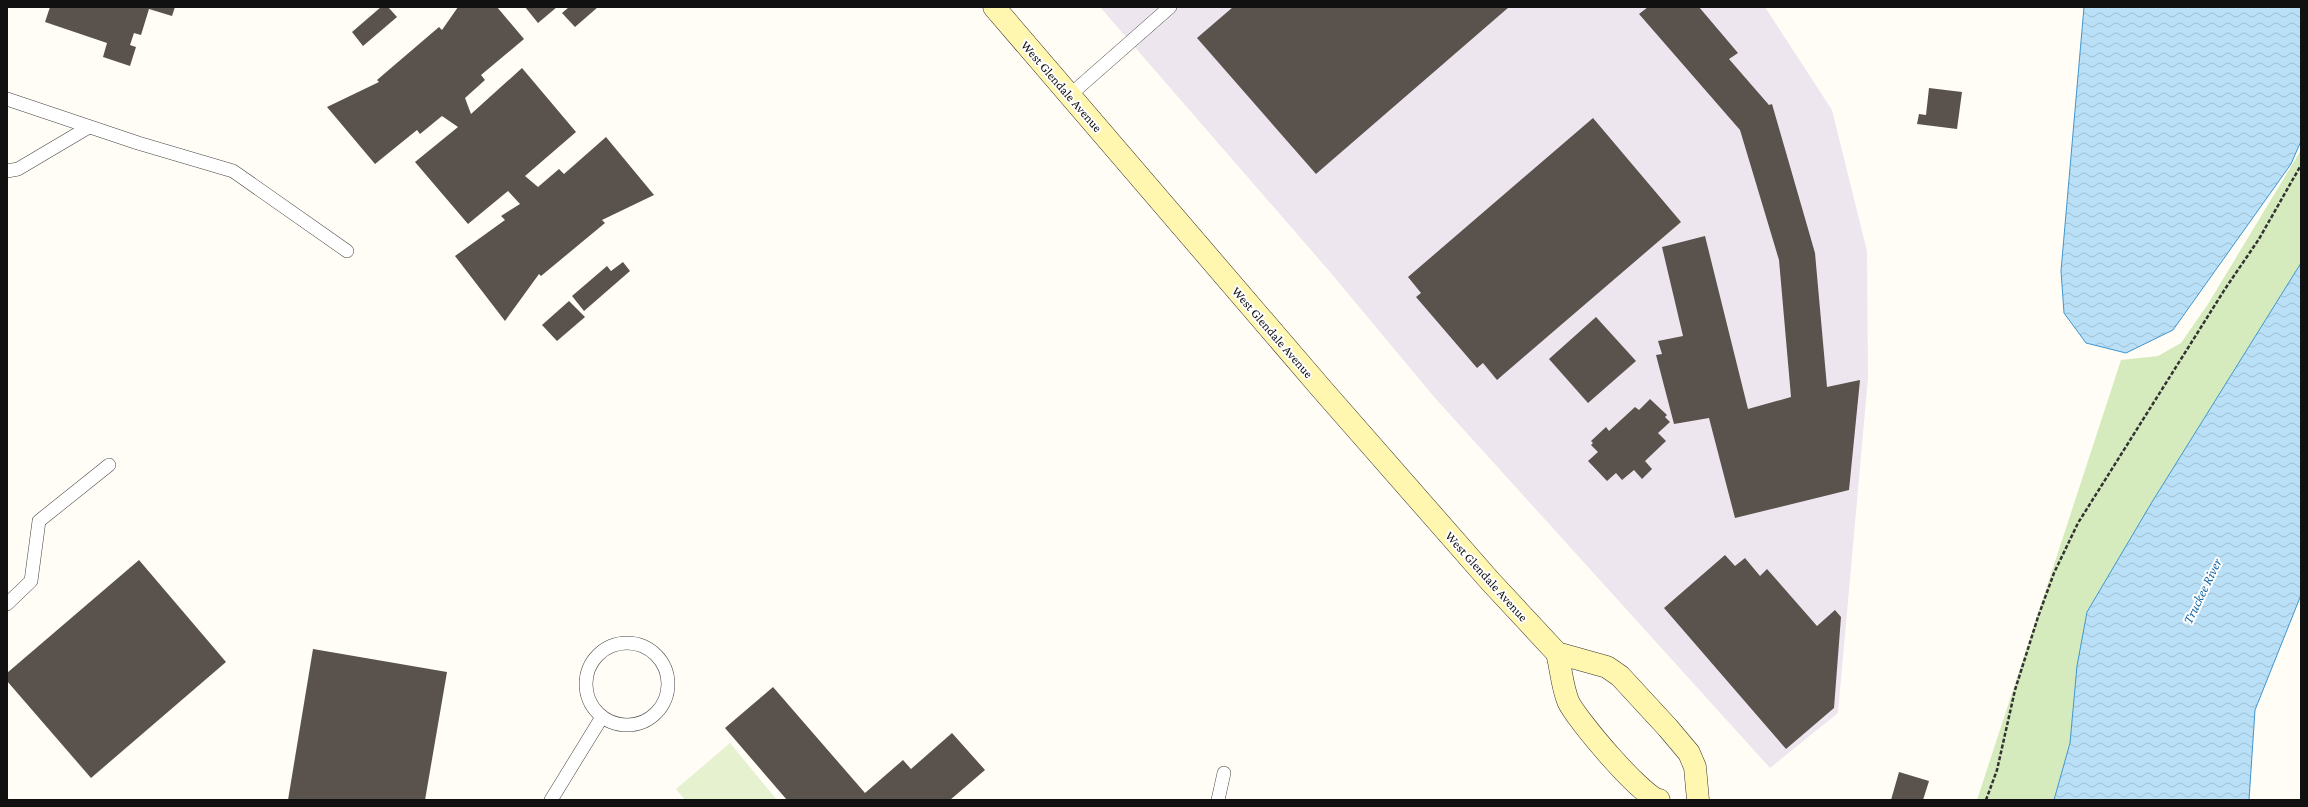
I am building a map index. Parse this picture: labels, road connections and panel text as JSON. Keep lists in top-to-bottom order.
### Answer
{
  "streets": {
    "main road": ["West Glendale Avenue"]
  },
  "water": ["Truckee River"]
}
